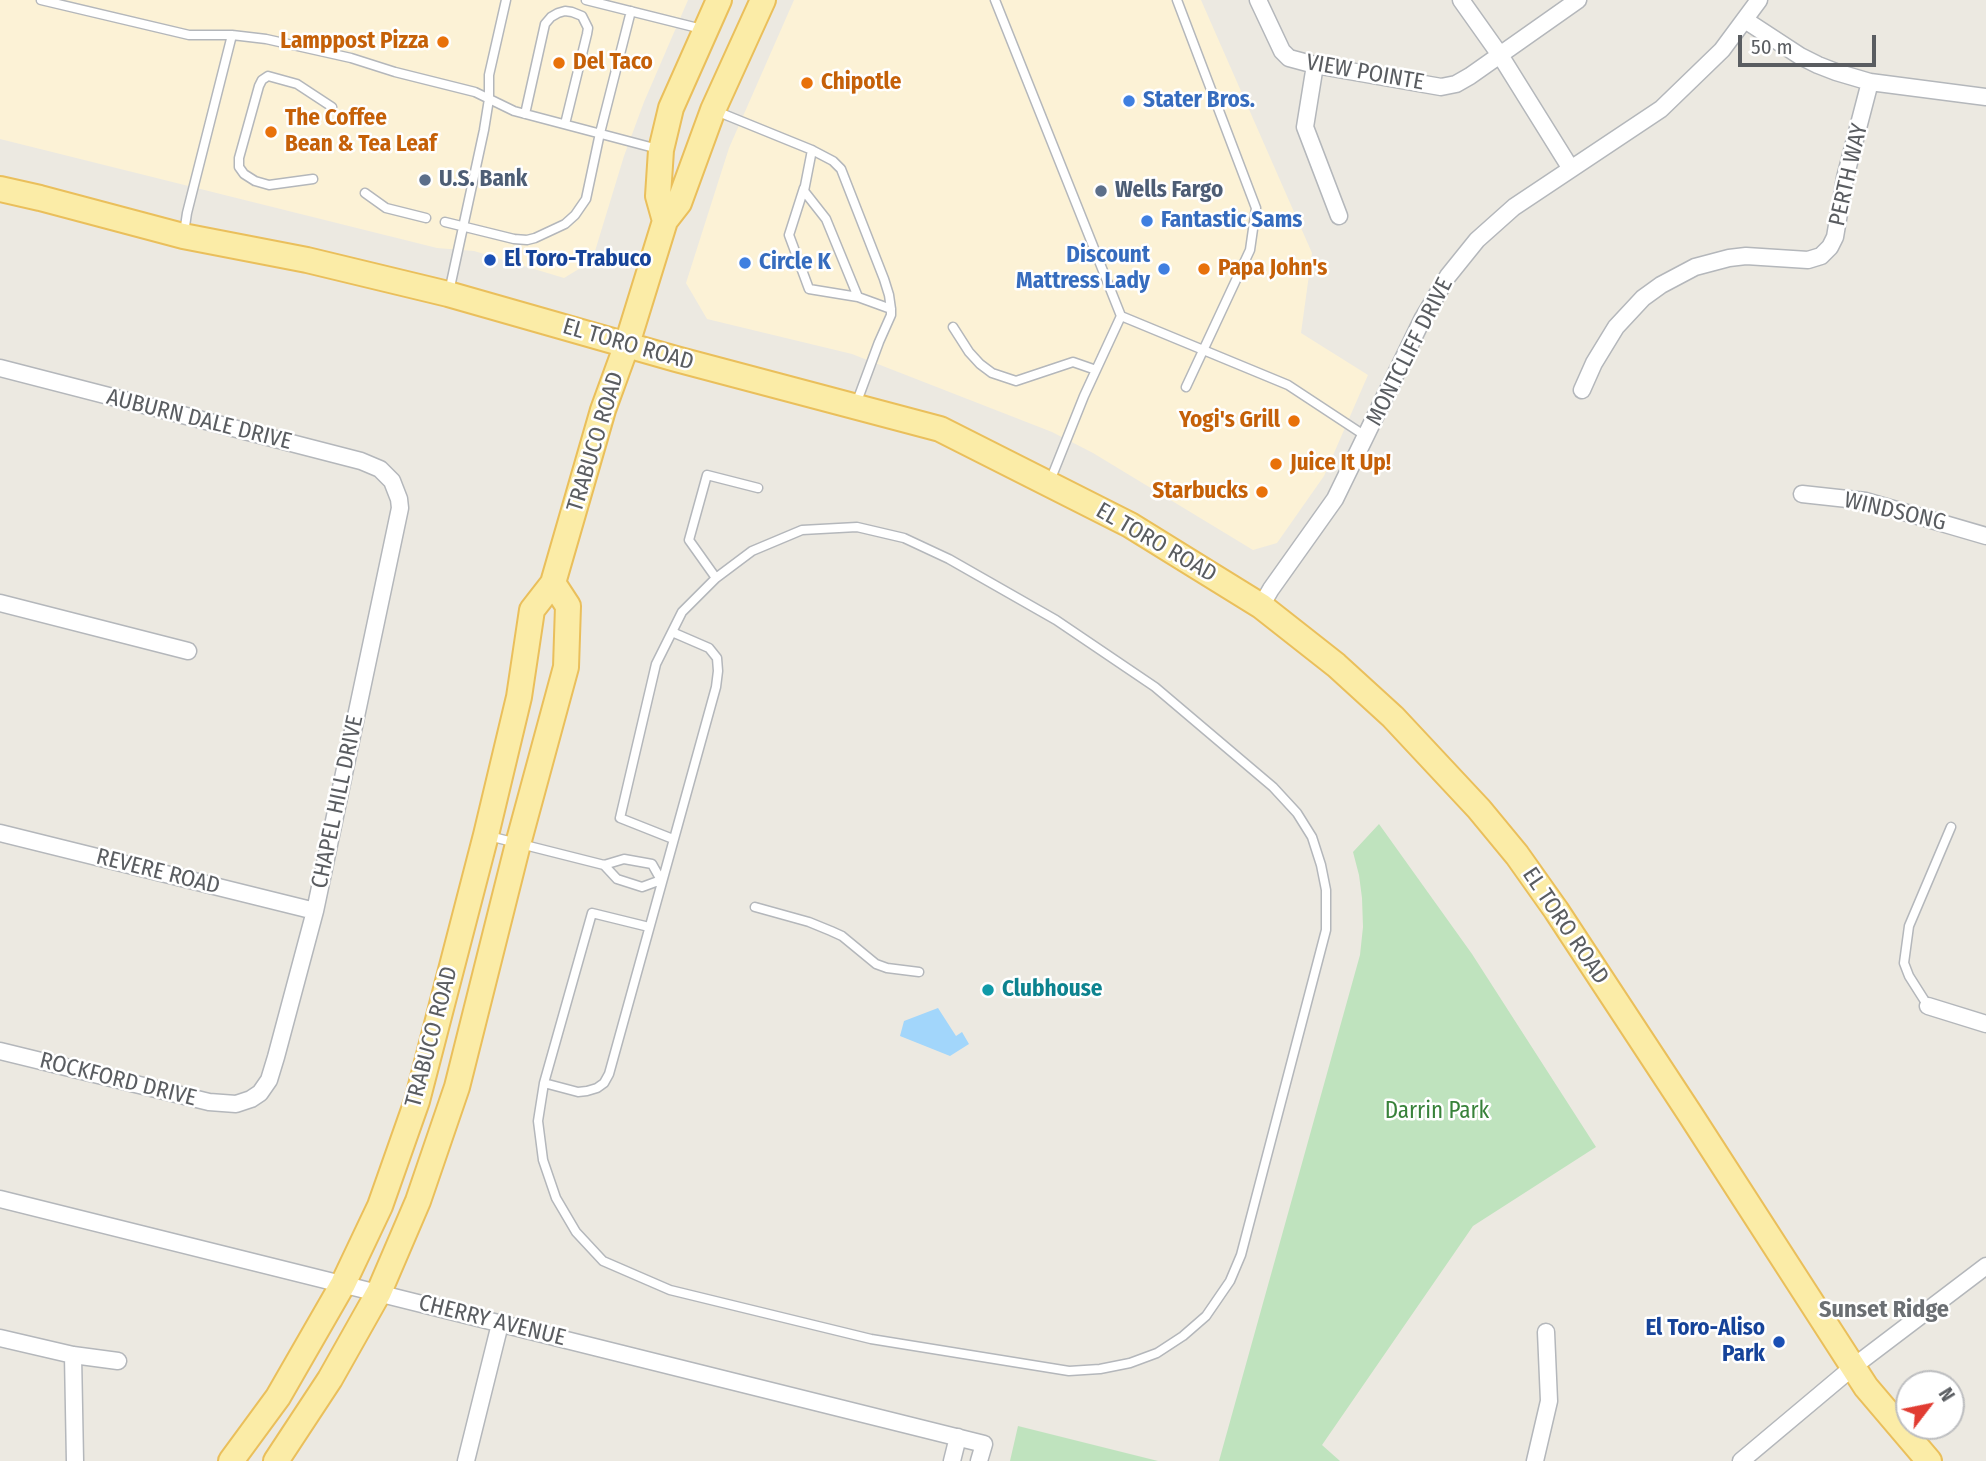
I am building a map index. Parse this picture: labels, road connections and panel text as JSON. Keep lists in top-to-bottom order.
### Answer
{
  "streets": {
    "main road": ["EL TORO ROAD", "TRABUCO ROAD"],
    "street": [
      "VIEW POINTE",
      "PERTH WAY",
      "MONTCLIFF DRIVE",
      "AUBURN DALE DRIVE",
      "WINDSONG",
      "CHAPEL HILL DRIVE",
      "REVERE ROAD",
      "ROCKFORD DRIVE",
      "CHERRY AVENUE"
    ]
  },
  "crossings": [
    ["EL TORO ROAD", "MONTCLIFF DRIVE"],
    ["EL TORO ROAD", "TRABUCO ROAD"],
    ["AUBURN DALE DRIVE", "CHAPEL HILL DRIVE"],
    ["TRABUCO ROAD", "CHERRY AVENUE"],
    ["CHAPEL HILL DRIVE", "REVERE ROAD"],
    ["CHAPEL HILL DRIVE", "ROCKFORD DRIVE"]
  ],
  "districts": ["Sunset Ridge"],
  "parks": ["Darrin Park"],
  "places": [
    "Lamppost Pizza",
    "Del Taco",
    "Chipotle",
    "Stater Bros.",
    "The Coffee Bean & Tea Leaf",
    "U.S. Bank",
    "Wells Fargo",
    "Fantastic Sams",
    "El Toro-Trabuco",
    "Circle K",
    "Discount Mattress Lady",
    "Papa John's",
    "Yogi's Grill",
    "Juice It Up!",
    "Starbucks",
    "Clubhouse",
    "El Toro-Aliso Park"
  ],
  "scale_bar": "50 m",
  "north": "top right"
}
